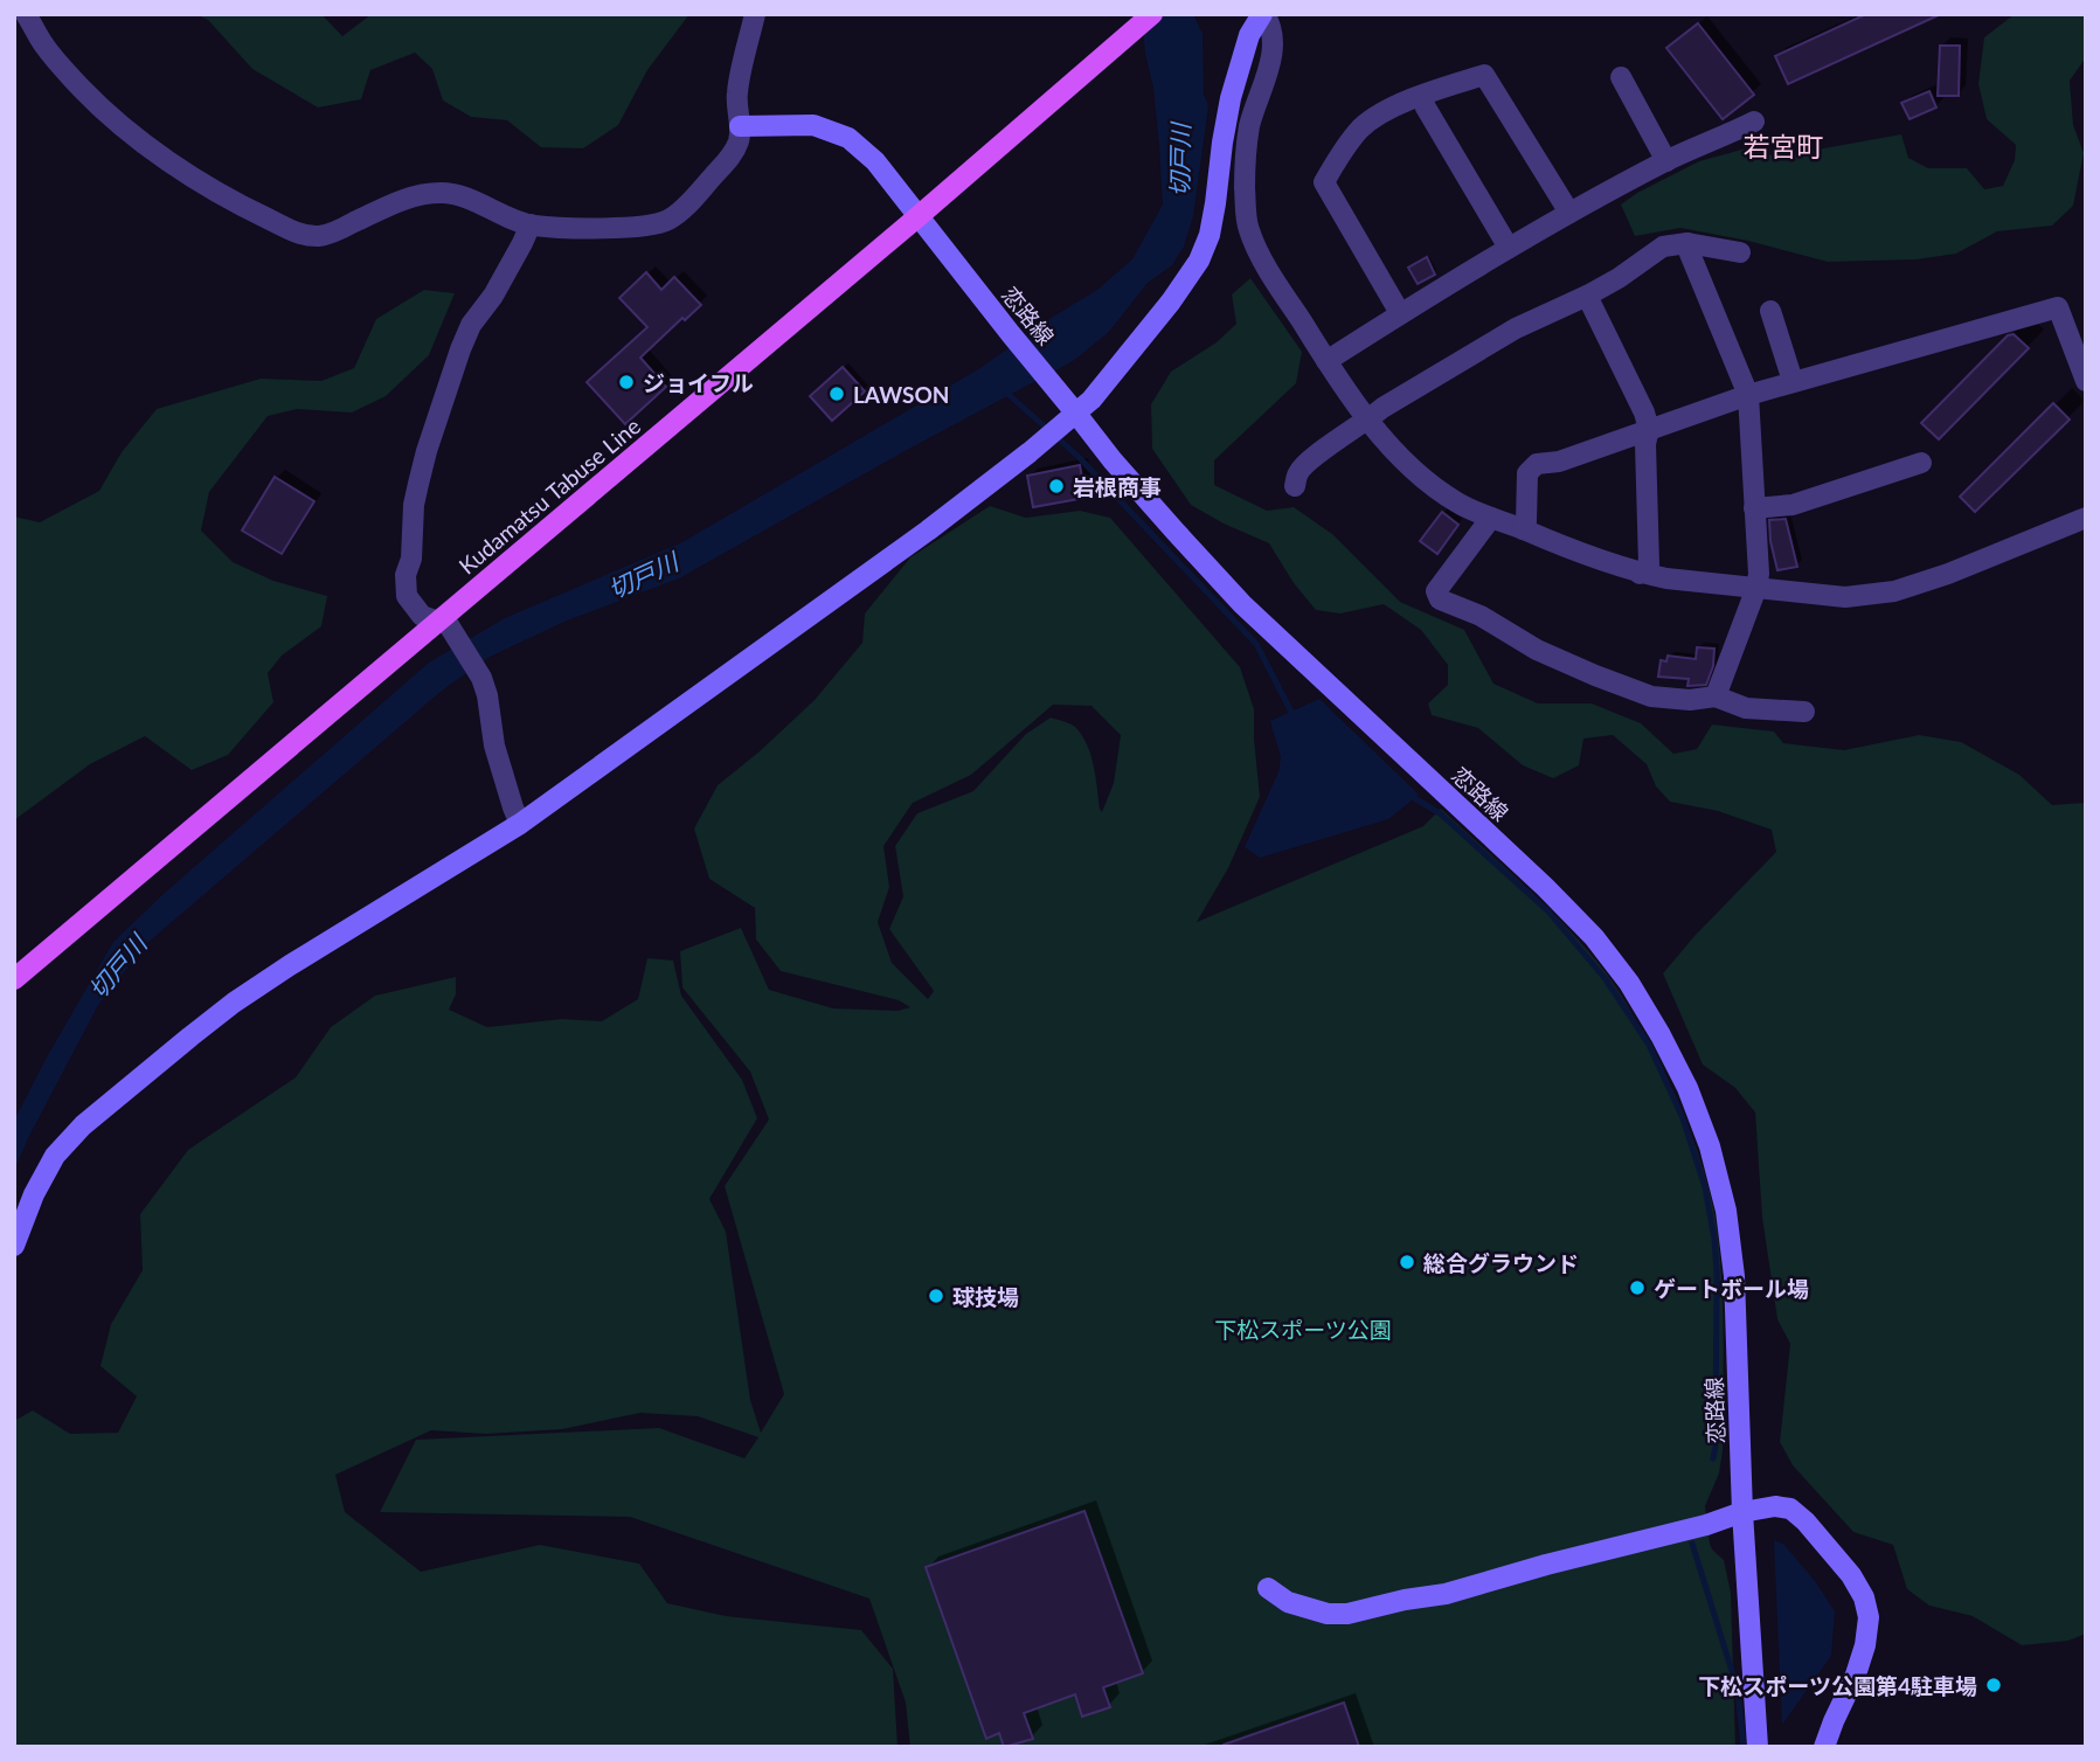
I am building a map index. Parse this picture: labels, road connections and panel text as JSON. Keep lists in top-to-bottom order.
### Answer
{
  "streets": {
    "main road": ["Kudamatsu Tabuse Line"],
    "street": ["恋路線"]
  },
  "crossings": [
    ["恋路線", "Kudamatsu Tabuse Line"]
  ],
  "districts": ["若宮町"],
  "water": ["切戸川"],
  "parks": ["下松スポーツ公園"],
  "places": [
    "ジョイフル",
    "LAWSON",
    "岩根商事",
    "総合グラウンド",
    "ゲートボール場",
    "球技場",
    "下松スポーツ公園第4駐車場"
  ]
}
